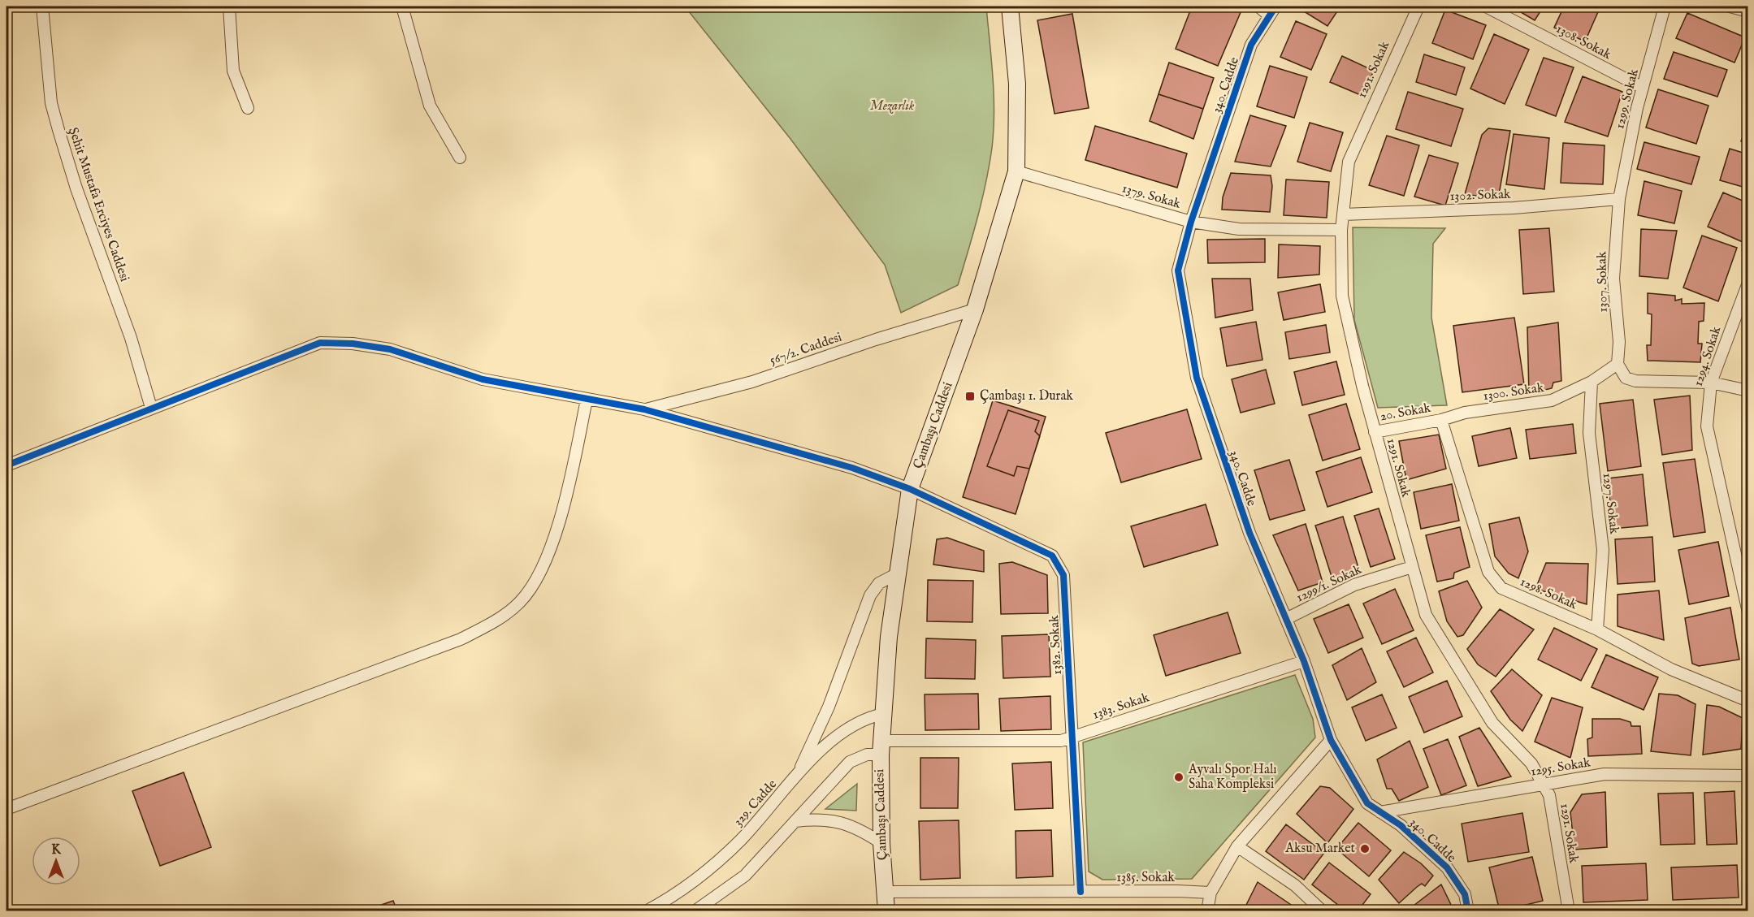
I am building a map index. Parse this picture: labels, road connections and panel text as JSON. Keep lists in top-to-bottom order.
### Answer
{
  "streets": {
    "main road": ["Çambaşı Caddesi"],
    "street": [
      "1308. Sokak",
      "1291. Sokak",
      "340. Cadde",
      "1299. Sokak",
      "1302. Sokak",
      "1379. Sokak",
      "Şehit Mustafa Erciyes Caddesi",
      "1307. Sokak",
      "567/2. Caddesi",
      "1294. Sokak",
      "1300. Sokak",
      "20. Sokak",
      "1297. Sokak",
      "1299/1. Sokak",
      "1298. Sokak",
      "1382. Sokak",
      "1383. Sokak",
      "1295. Sokak",
      "329. Cadde",
      "1385. Sokak"
    ]
  },
  "crossings": [
    ["1308. Sokak", "1299. Sokak"],
    ["1291. Sokak", "1302. Sokak"],
    ["1291. Sokak", "1379. Sokak"],
    ["1291. Sokak", "20. Sokak"],
    ["1291. Sokak", "1299/1. Sokak"],
    ["1291. Sokak", "1295. Sokak"],
    ["340. Cadde", "1379. Sokak"],
    ["340. Cadde", "1299/1. Sokak"],
    ["340. Cadde", "1383. Sokak"],
    ["340. Cadde", "1295. Sokak"],
    ["1299. Sokak", "1302. Sokak"],
    ["1299. Sokak", "1307. Sokak"],
    ["1302. Sokak", "1307. Sokak"],
    ["1379. Sokak", "Çambaşı Caddesi"],
    ["Şehit Mustafa Erciyes Caddesi", "1382. Sokak"],
    ["1307. Sokak", "1300. Sokak"],
    ["567/2. Caddesi", "Çambaşı Caddesi"],
    ["567/2. Caddesi", "1382. Sokak"],
    ["1300. Sokak", "20. Sokak"],
    ["1300. Sokak", "1297. Sokak"],
    ["1300. Sokak", "1298. Sokak"],
    ["20. Sokak", "1298. Sokak"],
    ["Çambaşı Caddesi", "1382. Sokak"],
    ["Çambaşı Caddesi", "1383. Sokak"],
    ["Çambaşı Caddesi", "329. Cadde"],
    ["Çambaşı Caddesi", "1385. Sokak"],
    ["1297. Sokak", "1298. Sokak"],
    ["1382. Sokak", "1383. Sokak"],
    ["1382. Sokak", "1385. Sokak"]
  ],
  "parks": ["Mezarlık"],
  "places": {
    "transit": ["Çambaşı 1. Durak"],
    "other": ["Ayvalı Spor Halı Saha Kompleksi", "Aksu Market"]
  },
  "north": "top"
}
